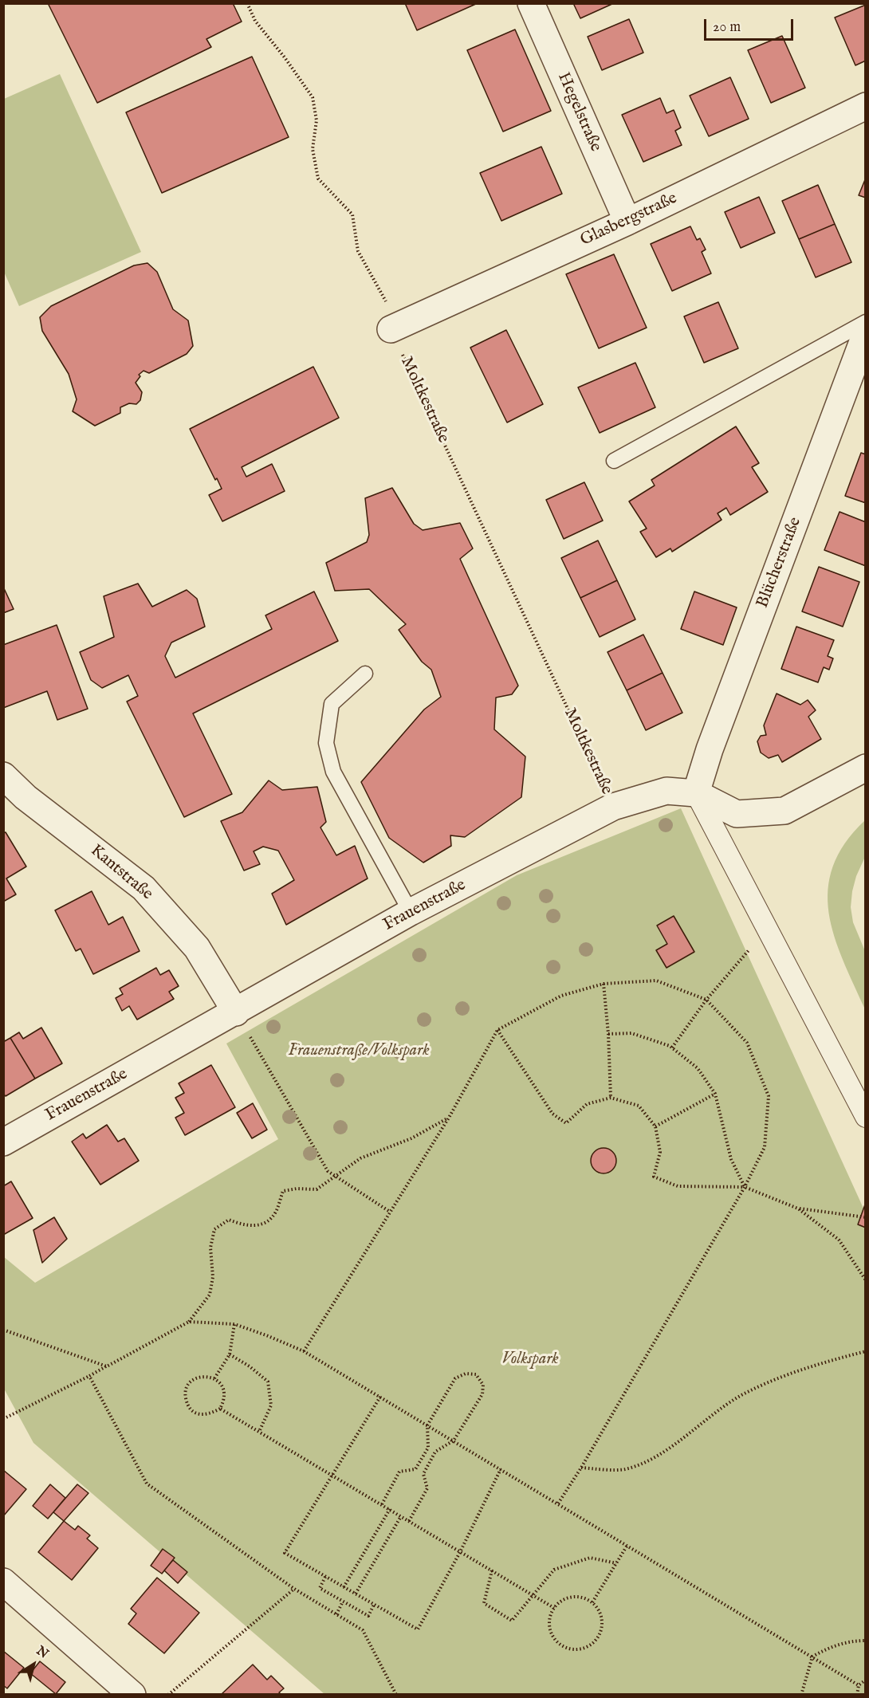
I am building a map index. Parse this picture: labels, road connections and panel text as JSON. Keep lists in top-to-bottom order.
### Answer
{
  "streets": {
    "street": [
      "Hegelstraße",
      "Glasbergstraße",
      "Blücherstraße",
      "Kantstraße",
      "Frauenstraße"
    ],
    "path": ["Moltkestraße"]
  },
  "crossings": [
    ["Hegelstraße", "Glasbergstraße"],
    ["Glasbergstraße", "Moltkestraße"],
    ["Moltkestraße", "Frauenstraße"],
    ["Blücherstraße", "Frauenstraße"],
    ["Kantstraße", "Frauenstraße"]
  ],
  "parks": ["Frauenstraße/Volkspark", "Volkspark"],
  "scale_bar": "20 m",
  "north": "top right"
}
